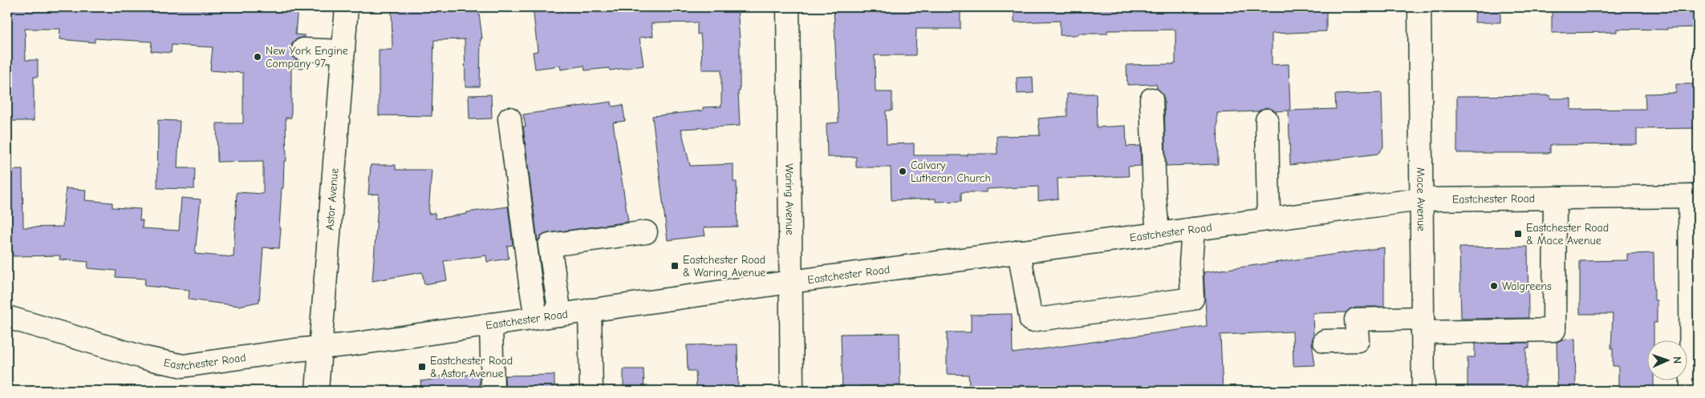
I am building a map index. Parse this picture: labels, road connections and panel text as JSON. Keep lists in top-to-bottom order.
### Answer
{
  "streets": {
    "main road": [
      "Eastchester Road",
      "Astor Avenue",
      "Waring Avenue",
      "Mace Avenue"
    ]
  },
  "crossings": [
    ["Eastchester Road", "Astor Avenue"],
    ["Eastchester Road", "Waring Avenue"],
    ["Eastchester Road", "Mace Avenue"]
  ],
  "places": {
    "other": ["New York Engine Company 97", "Calvary Lutheran Church", "Walgreens"],
    "transit": ["Eastchester Road & Mace Avenue", "Eastchester Road & Waring Avenue", "Eastchester Road & Astor Avenue"]
  },
  "north": "right"
}
